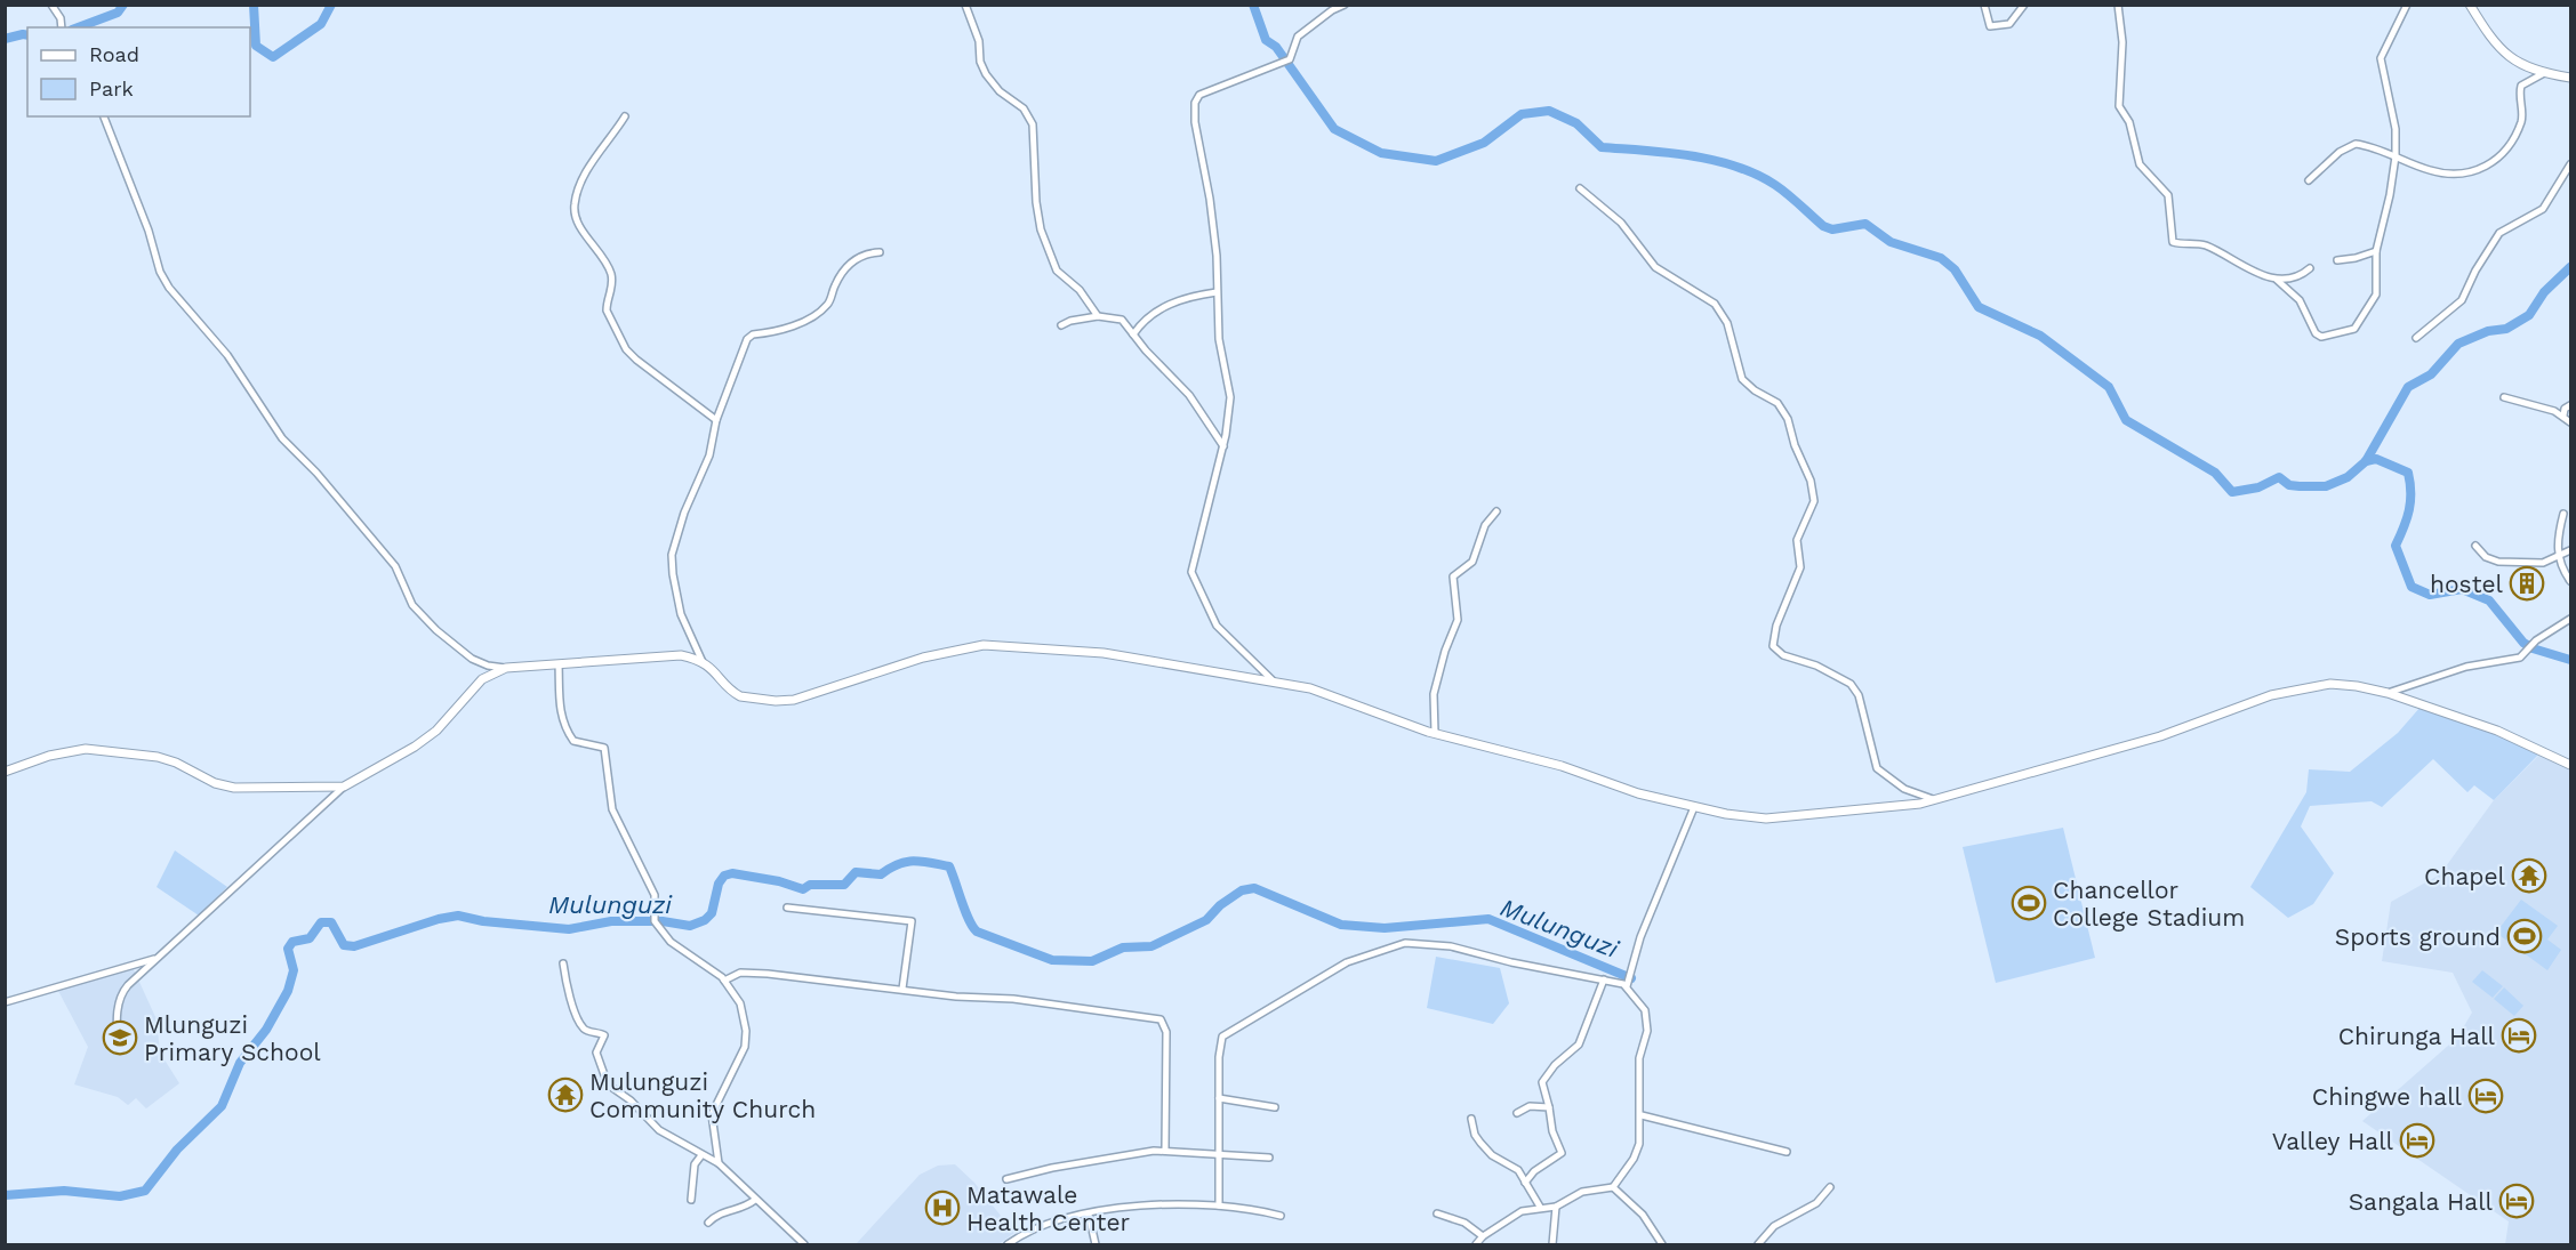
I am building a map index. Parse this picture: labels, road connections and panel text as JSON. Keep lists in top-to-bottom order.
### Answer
{
  "water": ["Mulunguzi"],
  "places": {
    "building": ["hostel"],
    "temple": ["Chapel", "Mulunguzi Community Church"],
    "sports": ["Chancellor College Stadium", "Sports ground"],
    "hotel": [
      "Chirunga Hall",
      "Chingwe hall",
      "Valley Hall",
      "Sangala Hall"
    ],
    "school or university": ["Mlunguzi Primary School"],
    "hospital": ["Matawale Health Center"]
  },
  "legend": ["Road", "Park"]
}
